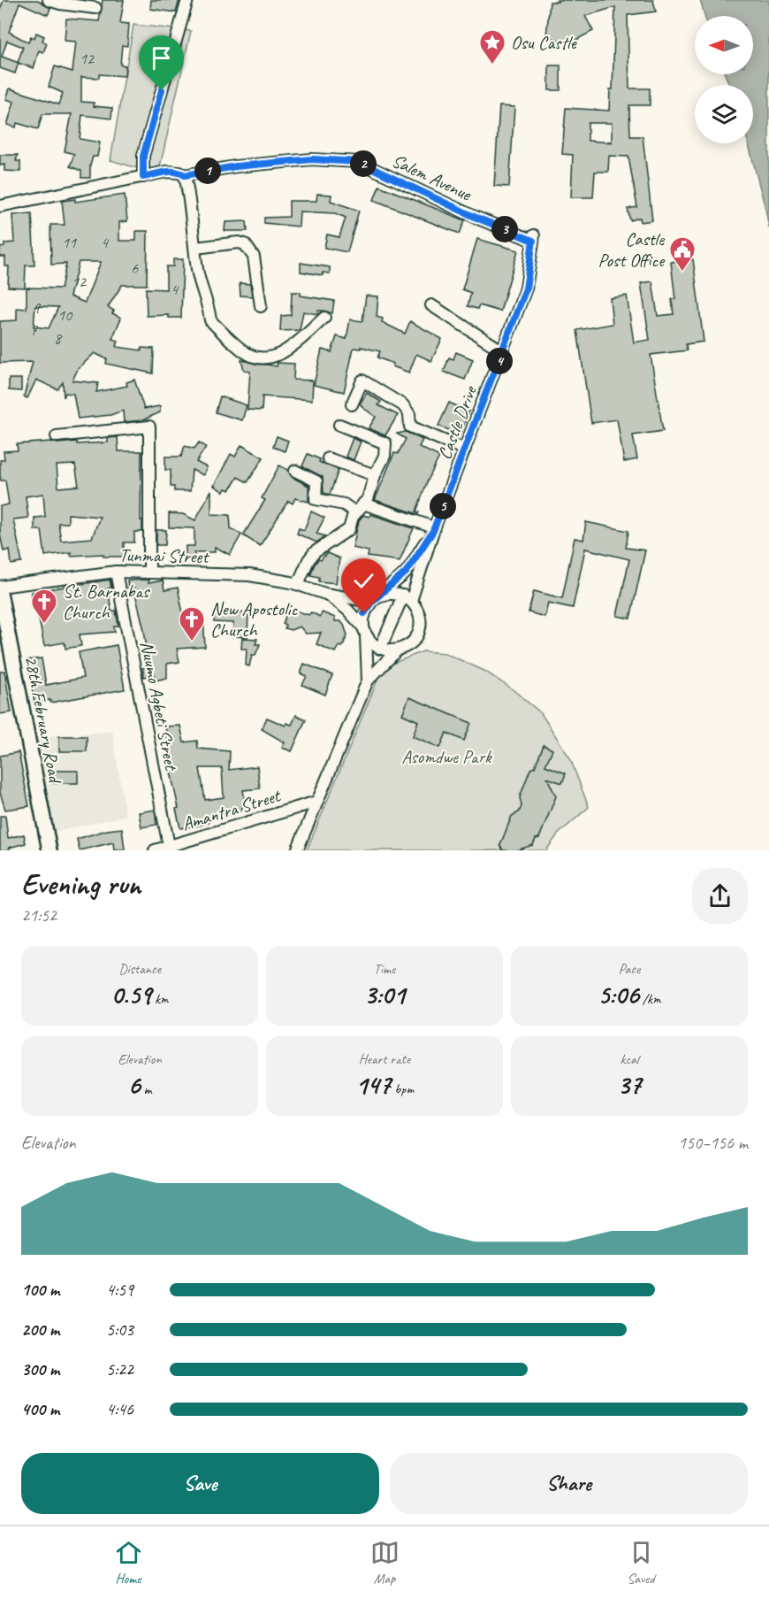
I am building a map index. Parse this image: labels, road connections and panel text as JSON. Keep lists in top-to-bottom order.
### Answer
{
  "streets": {
    "main road": ["28th February Road"],
    "street": [
      "Salem Avenue",
      "Castle Drive",
      "Tunmai Street",
      "Nuumo Agbeti Street",
      "Amantra Street"
    ]
  },
  "crossings": [
    ["Salem Avenue", "Castle Drive"],
    ["Castle Drive", "Tunmai Street"],
    ["Tunmai Street", "Nuumo Agbeti Street"],
    ["Nuumo Agbeti Street", "Amantra Street"]
  ],
  "parks": ["Asomdwe Park"],
  "places": {
    "place": ["Osu Castle"],
    "public building": ["Castle Post Office"],
    "church": ["St. Barnabas Church", "New Apostolic Church"]
  },
  "house_numbers": [
    "12",
    "11",
    "4",
    "6",
    "12",
    "4",
    "9",
    "10",
    "7",
    "8"
  ],
  "north": "left",
  "page": {
    "pins": [
      "2",
      "1",
      "3",
      "4",
      "5"
    ],
    "heading": ["Evening run", "21:52"],
    "stats": [
      ["Distance", "0.59 km"],
      ["Time", "3:01"],
      ["Pace", "5:06 /km"],
      ["Elevation", "6 m"],
      ["Heart rate", "147 bpm"],
      ["kcal", "37"]
    ],
    "chart": ["Elevation", "150–156 m"],
    "list": [
      {
        "name": "100 m",
        "note": "4:59"
      },
      {
        "name": "200 m",
        "note": "5:03"
      },
      {
        "name": "300 m",
        "note": "5:22"
      },
      {
        "name": "400 m",
        "note": "4:46"
      }
    ],
    "buttons": ["Save", "Share"],
    "tabs": ["Home", "Map", "Saved"]
  }
}
